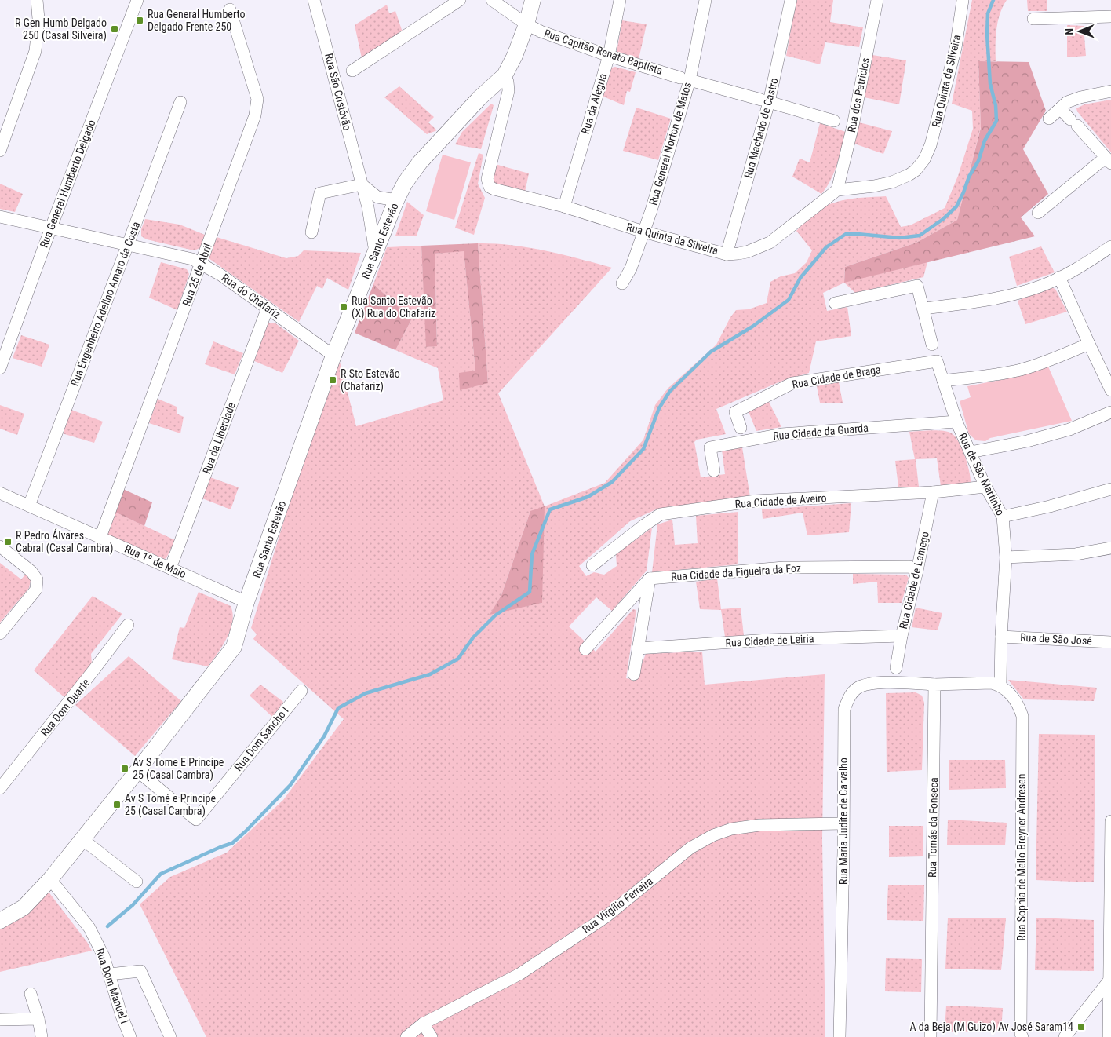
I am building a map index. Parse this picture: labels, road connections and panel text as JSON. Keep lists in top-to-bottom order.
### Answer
{
  "streets": {
    "street": [
      "Rua Capitão Renato Baptista",
      "Rua Quinta da Silveira",
      "Rua São Cristóvão",
      "Rua dos Patrícios",
      "Rua da Alegria",
      "Rua Machado de Castro",
      "Rua General Norton de Matos",
      "Rua General Humberto Delgado",
      "Rua Santo Estevão",
      "Rua 25 de Abril",
      "Rua do Chafariz",
      "Rua Engenheiro Adelino Amaro da Costa",
      "Rua Cidade de Braga",
      "Rua Cidade da Guarda",
      "Rua da Liberdade",
      "Rua de São Martinho",
      "Rua Cidade de Aveiro",
      "Rua 1º de Maio",
      "Rua Cidade da Figueira da Foz",
      "Rua Cidade de Lamego",
      "Rua de São José",
      "Rua Cidade de Leiria",
      "Rua Dom Duarte",
      "Rua Dom Sancho I",
      "Rua Maria Judite de Carvalho",
      "Rua Tomás da Fonseca",
      "Rua Sophia de Mello Breyner Andresen",
      "Rua Virgílio Ferreira",
      "Rua Dom Manuel I"
    ]
  },
  "crossings": [
    ["Rua Capitão Renato Baptista", "Rua da Alegria"],
    ["Rua Capitão Renato Baptista", "Rua Machado de Castro"],
    ["Rua Capitão Renato Baptista", "Rua General Norton de Matos"],
    ["Rua Capitão Renato Baptista", "Rua Santo Estevão"],
    ["Rua Quinta da Silveira", "Rua dos Patrícios"],
    ["Rua Quinta da Silveira", "Rua da Alegria"],
    ["Rua Quinta da Silveira", "Rua Machado de Castro"],
    ["Rua Quinta da Silveira", "Rua General Norton de Matos"],
    ["Rua Quinta da Silveira", "Rua Santo Estevão"],
    ["Rua São Cristóvão", "Rua Santo Estevão"],
    ["Rua General Humberto Delgado", "Rua do Chafariz"],
    ["Rua Santo Estevão", "Rua do Chafariz"],
    ["Rua Santo Estevão", "Rua 1º de Maio"],
    ["Rua Santo Estevão", "Rua Dom Sancho I"],
    ["Rua Santo Estevão", "Rua Dom Manuel I"],
    ["Rua 25 de Abril", "Rua do Chafariz"],
    ["Rua 25 de Abril", "Rua 1º de Maio"],
    ["Rua do Chafariz", "Rua Engenheiro Adelino Amaro da Costa"],
    ["Rua do Chafariz", "Rua da Liberdade"],
    ["Rua Engenheiro Adelino Amaro da Costa", "Rua 1º de Maio"],
    ["Rua Cidade de Braga", "Rua de São Martinho"],
    ["Rua Cidade da Guarda", "Rua de São Martinho"],
    ["Rua da Liberdade", "Rua 1º de Maio"],
    ["Rua de São Martinho", "Rua Cidade de Aveiro"],
    ["Rua de São Martinho", "Rua de São José"],
    ["Rua de São Martinho", "Rua Sophia de Mello Breyner Andresen"],
    ["Rua Cidade de Aveiro", "Rua Cidade de Lamego"],
    ["Rua Cidade da Figueira da Foz", "Rua Cidade de Lamego"],
    ["Rua Cidade de Lamego", "Rua Cidade de Leiria"],
    ["Rua Maria Judite de Carvalho", "Rua Tomás da Fonseca"],
    ["Rua Maria Judite de Carvalho", "Rua Virgílio Ferreira"]
  ],
  "places": {
    "transit": [
      "Rua General Humberto Delgado Frente 250",
      "R Gen Humb Delgado 250 (Casal Silveira)",
      "Rua Santo Estevão (X) Rua do Chafariz",
      "R Sto Estevão (Chafariz)",
      "R Pedro Álvares Cabral (Casal Cambra)",
      "Av S Tome E Principe 25 (Casal Cambra)",
      "Av S Tomé e Principe 25 (Casal Cambra)",
      "A da Beja (M Guizo) Av José Saram14"
    ]
  },
  "north": "left"
}
